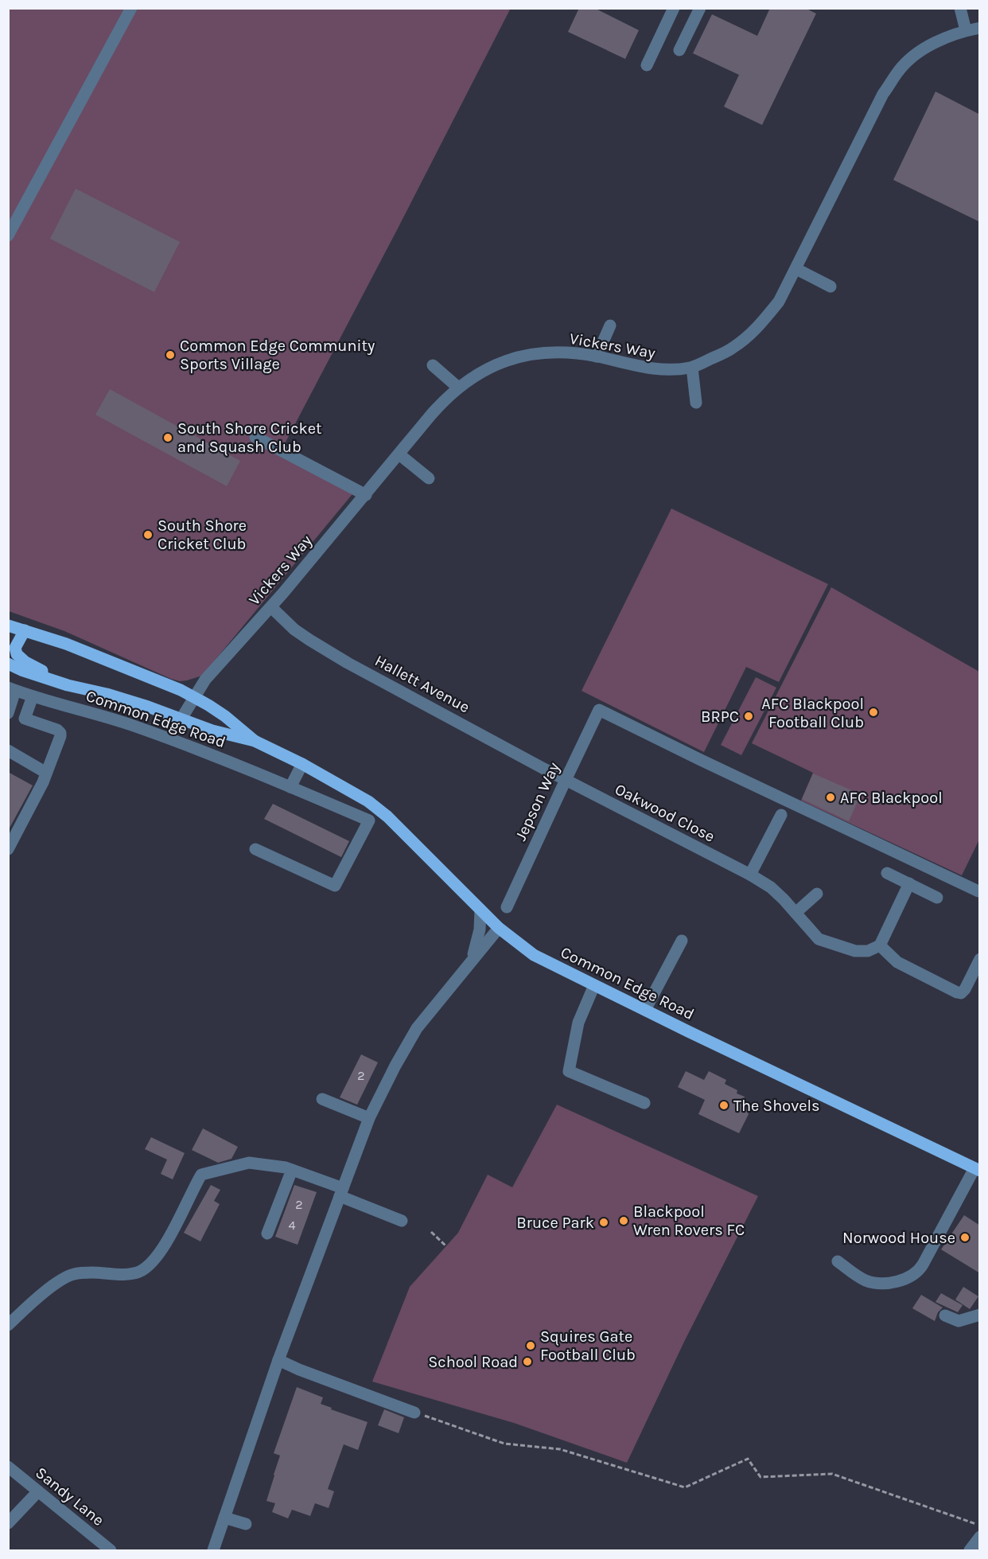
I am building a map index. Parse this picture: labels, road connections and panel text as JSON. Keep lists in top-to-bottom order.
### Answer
{
  "streets": {
    "main road": ["Common Edge Road"],
    "street": [
      "Vickers Way",
      "Hallett Avenue",
      "Jepson Way",
      "Oakwood Close",
      "Sandy Lane"
    ]
  },
  "crossings": [
    ["Vickers Way", "Hallett Avenue"],
    ["Vickers Way", "Common Edge Road"],
    ["Hallett Avenue", "Jepson Way"],
    ["Hallett Avenue", "Oakwood Close"],
    ["Jepson Way", "Oakwood Close"]
  ],
  "places": [
    "Common Edge Community Sports Village",
    "South Shore Cricket and Squash Club",
    "South Shore Cricket Club",
    "AFC Blackpool Football Club",
    "BRPC",
    "AFC Blackpool",
    "The Shovels",
    "Blackpool Wren Rovers FC",
    "Bruce Park",
    "Norwood House",
    "Squires Gate Football Club",
    "School Road"
  ],
  "house_numbers": ["2", "2", "4"]
}
